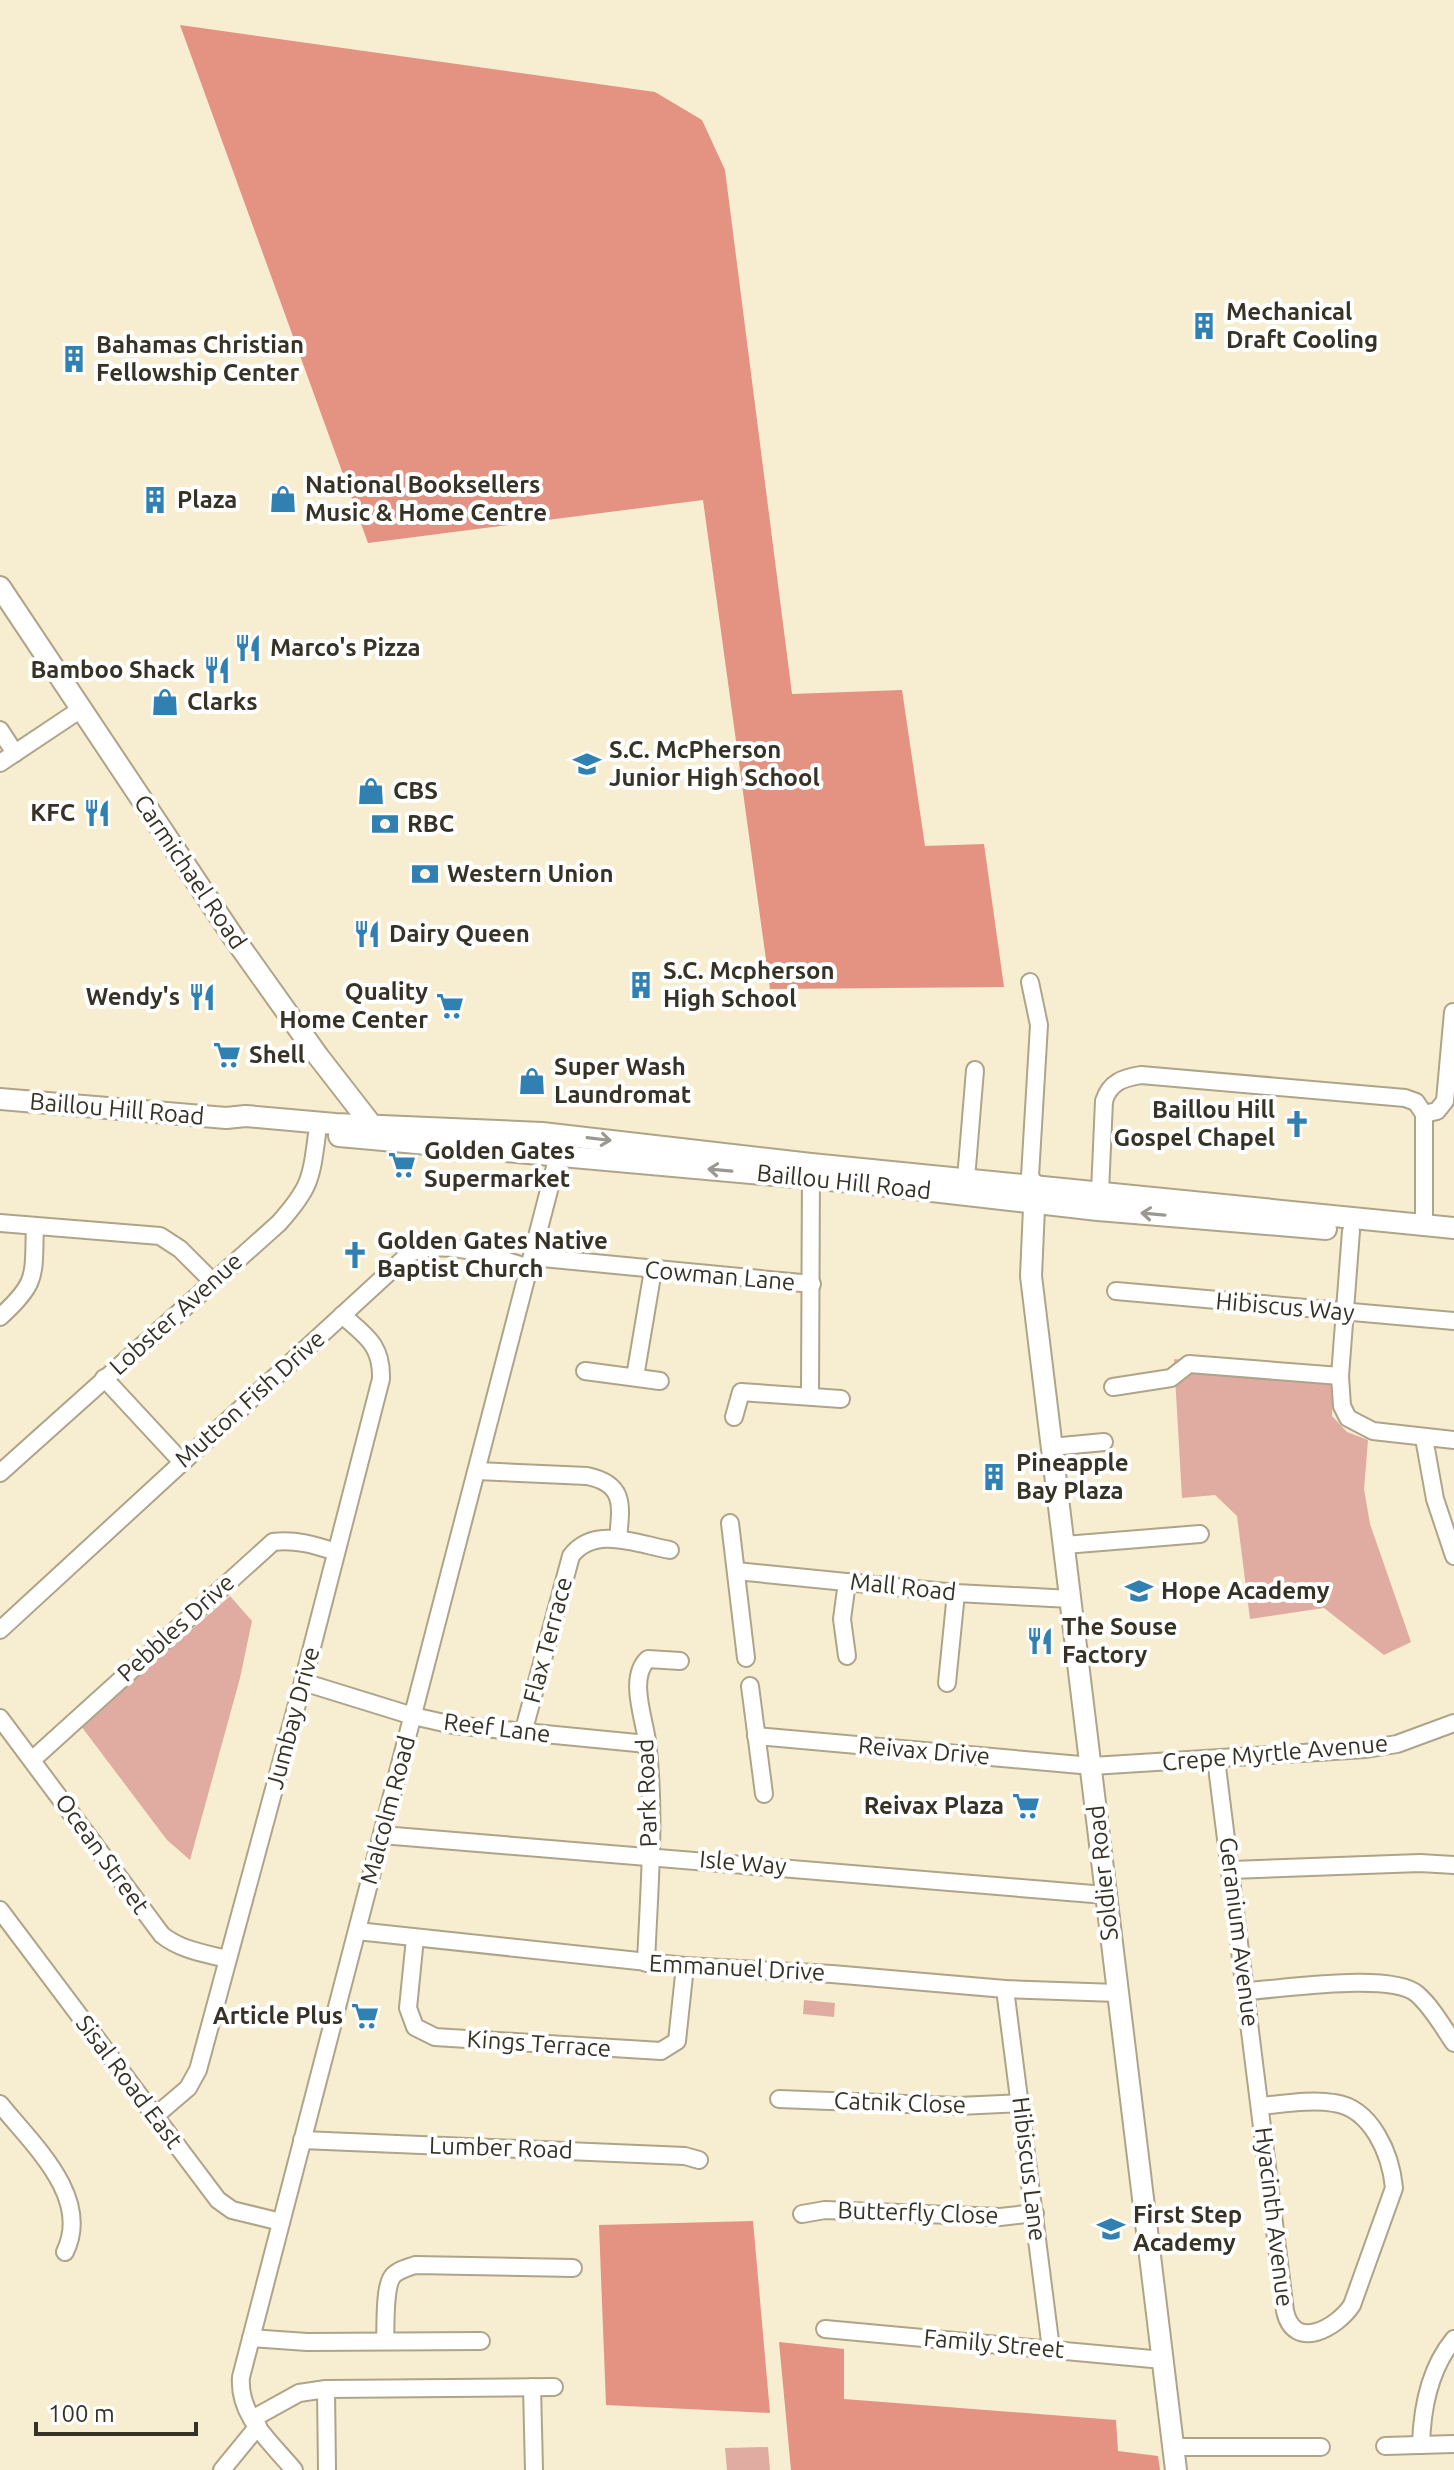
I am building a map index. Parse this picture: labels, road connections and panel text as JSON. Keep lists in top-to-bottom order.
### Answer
{
  "streets": {
    "main road": ["Carmichael Road", "Baillou Hill Road", "Soldier Road"],
    "street": [
      "Cowman Lane",
      "Hibiscus Way",
      "Lobster Avenue",
      "Mutton Fish Drive",
      "Mall Road",
      "Pebbles Drive",
      "Flax Terrace",
      "Jumbay Drive",
      "Reef Lane",
      "Reivax Drive",
      "Crepe Myrtle Avenue",
      "Park Road",
      "Malcolm Road",
      "Ocean Street",
      "Isle Way",
      "Geranium Avenue",
      "Emmanuel Drive",
      "Kings Terrace",
      "Sisal Road East",
      "Catnik Close",
      "Lumber Road",
      "Hibiscus Lane",
      "Butterfly Close",
      "Hyacinth Avenue",
      "Family Street"
    ]
  },
  "crossings": [
    ["Carmichael Road", "Baillou Hill Road"],
    ["Baillou Hill Road", "Lobster Avenue"],
    ["Baillou Hill Road", "Malcolm Road"],
    ["Baillou Hill Road", "Soldier Road"],
    ["Cowman Lane", "Mutton Fish Drive"],
    ["Cowman Lane", "Malcolm Road"],
    ["Mutton Fish Drive", "Jumbay Drive"],
    ["Mutton Fish Drive", "Malcolm Road"],
    ["Mall Road", "Soldier Road"],
    ["Pebbles Drive", "Jumbay Drive"],
    ["Pebbles Drive", "Ocean Street"],
    ["Flax Terrace", "Reef Lane"],
    ["Jumbay Drive", "Reef Lane"],
    ["Jumbay Drive", "Ocean Street"],
    ["Jumbay Drive", "Sisal Road East"],
    ["Reef Lane", "Park Road"],
    ["Reef Lane", "Malcolm Road"],
    ["Reivax Drive", "Crepe Myrtle Avenue"],
    ["Reivax Drive", "Soldier Road"],
    ["Crepe Myrtle Avenue", "Soldier Road"],
    ["Crepe Myrtle Avenue", "Geranium Avenue"],
    ["Park Road", "Isle Way"],
    ["Park Road", "Emmanuel Drive"],
    ["Malcolm Road", "Isle Way"],
    ["Malcolm Road", "Emmanuel Drive"],
    ["Malcolm Road", "Sisal Road East"],
    ["Malcolm Road", "Lumber Road"],
    ["Isle Way", "Soldier Road"],
    ["Soldier Road", "Emmanuel Drive"],
    ["Soldier Road", "Family Street"],
    ["Geranium Avenue", "Hyacinth Avenue"],
    ["Emmanuel Drive", "Kings Terrace"],
    ["Emmanuel Drive", "Hibiscus Lane"],
    ["Catnik Close", "Hibiscus Lane"],
    ["Hibiscus Lane", "Butterfly Close"],
    ["Hibiscus Lane", "Family Street"]
  ],
  "places": {
    "building": [
      "Mechanical Draft Cooling",
      "Bahamas Christian Fellowship Center",
      "Plaza",
      "S.C. Mcpherson High School",
      "Pineapple Bay Plaza"
    ],
    "shop": [
      "National Booksellers Music & Home Centre",
      "Clarks",
      "CBS",
      "Super Wash Laundromat"
    ],
    "restaurant": [
      "Marco's Pizza",
      "Bamboo Shack",
      "KFC",
      "Dairy Queen",
      "Wendy's",
      "The Souse Factory"
    ],
    "school or university": ["S.C. McPherson Junior High School", "Hope Academy", "First Step Academy"],
    "bank": ["RBC", "Western Union"],
    "supermarket": [
      "Quality Home Center",
      "Shell",
      "Golden Gates Supermarket",
      "Reivax Plaza",
      "Article Plus"
    ],
    "church": ["Baillou Hill Gospel Chapel", "Golden Gates Native Baptist Church"]
  },
  "scale_bar": "100 m"
}
